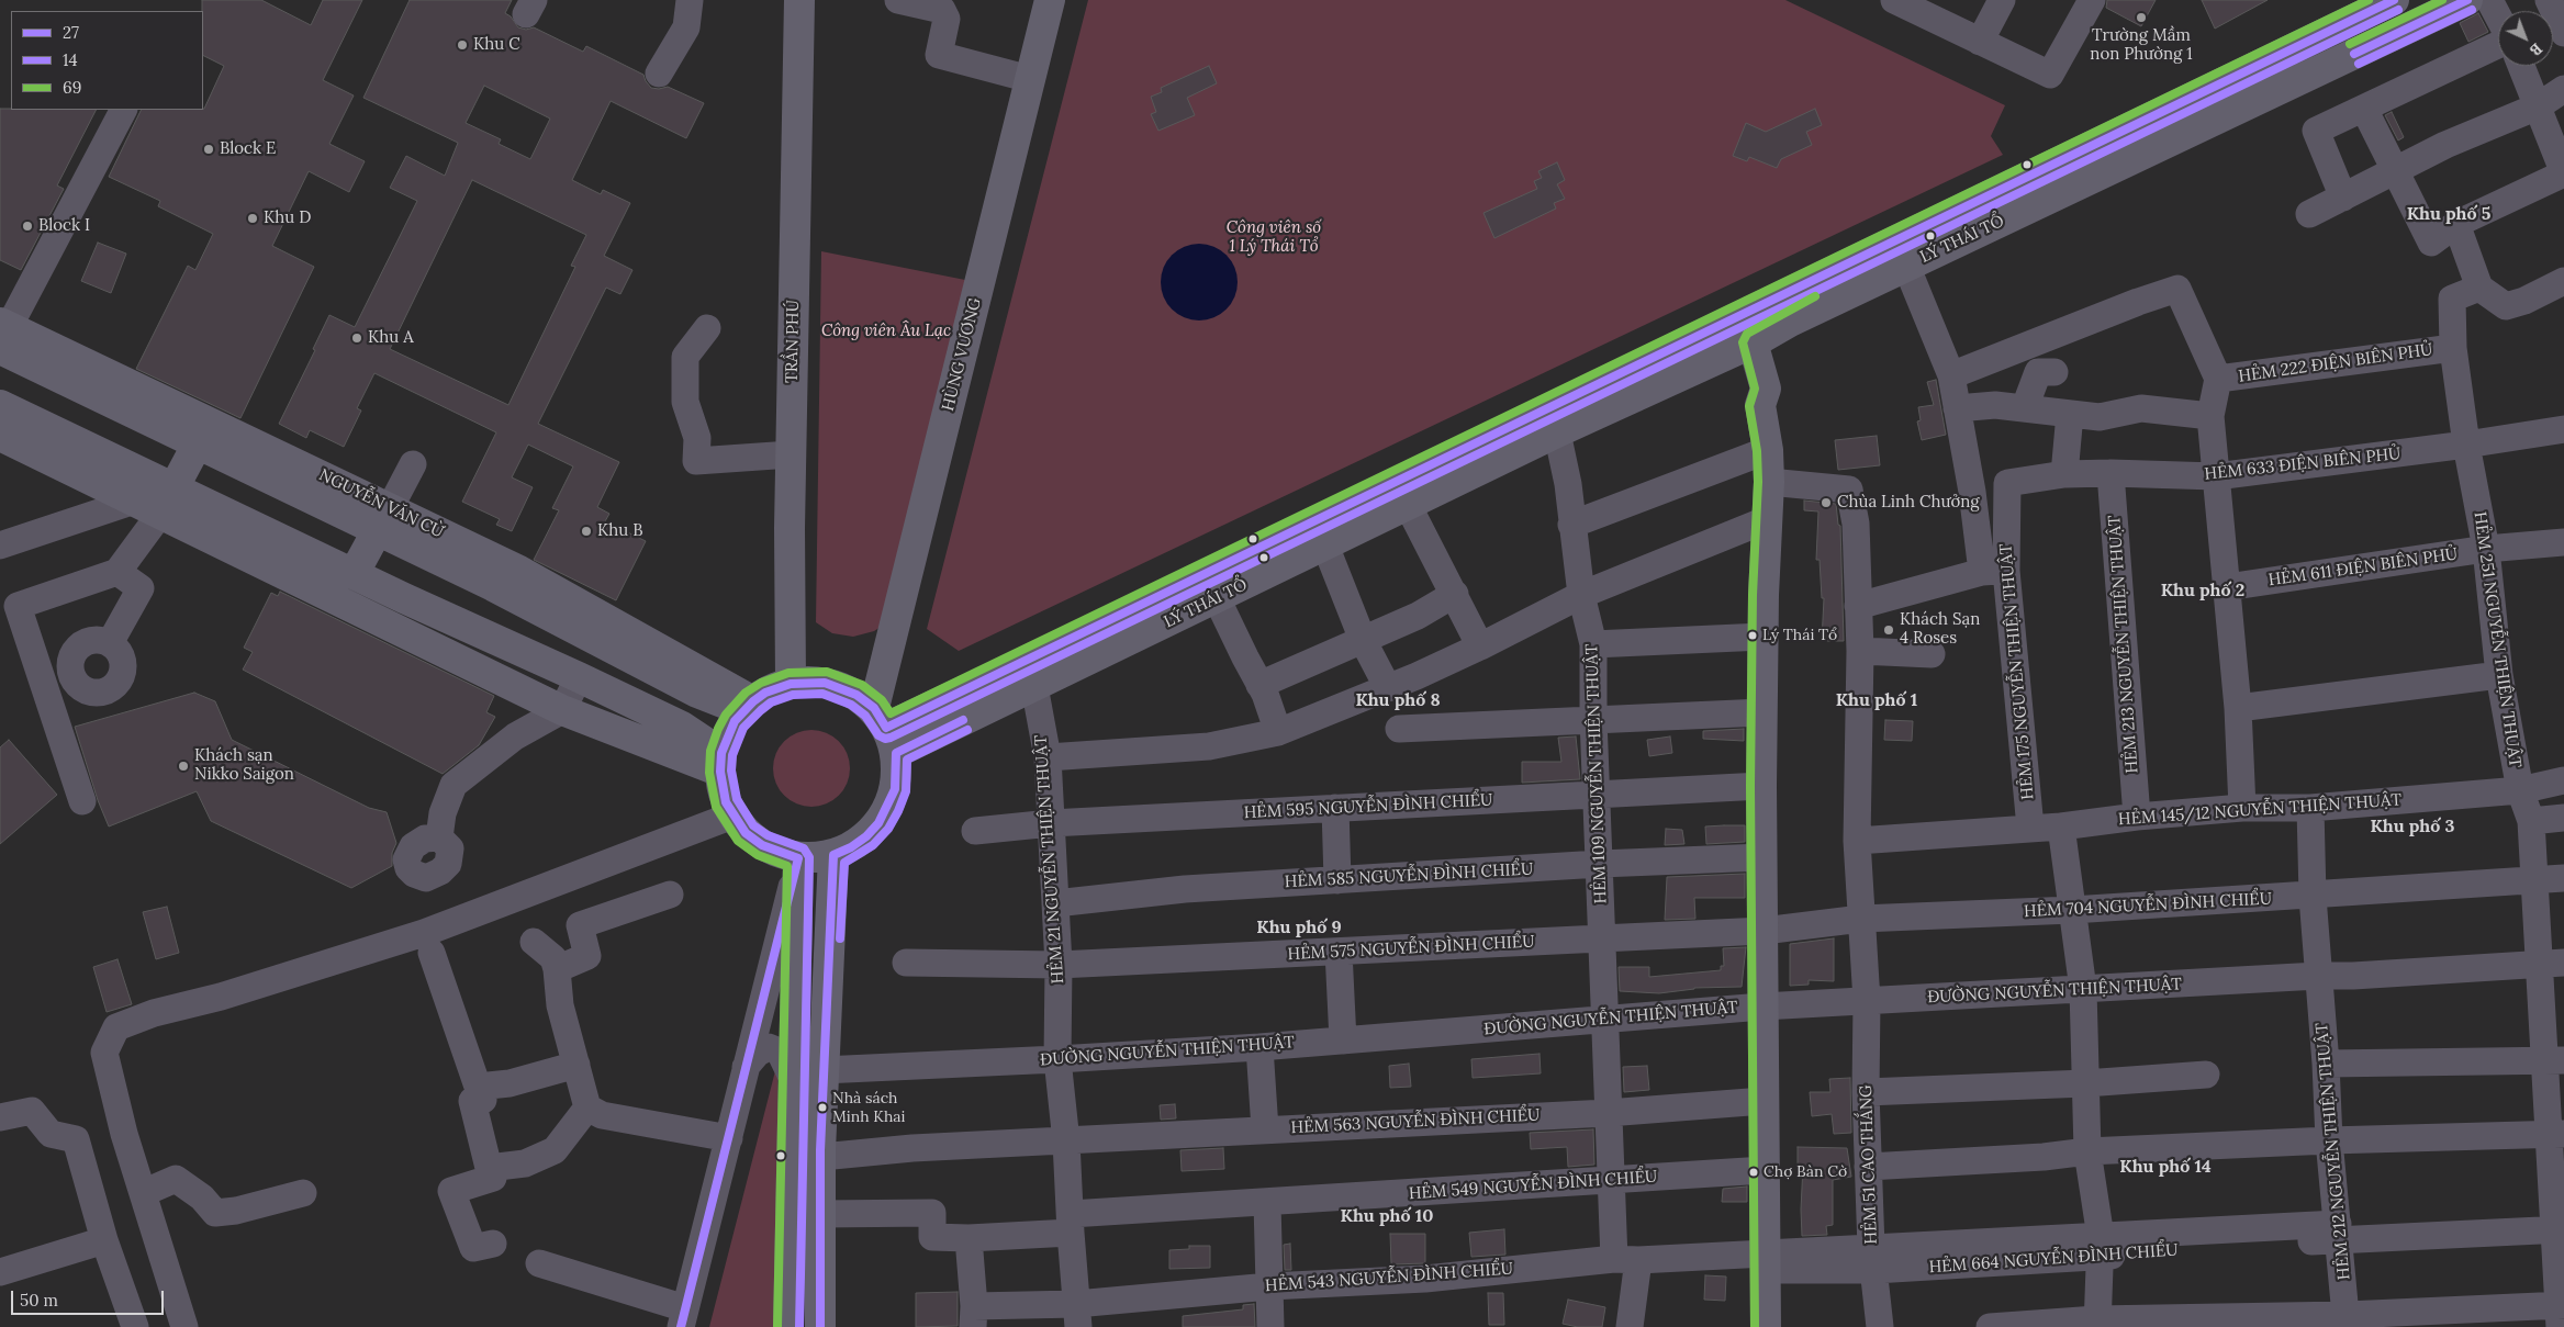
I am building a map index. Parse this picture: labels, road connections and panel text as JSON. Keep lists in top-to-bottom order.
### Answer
{
  "streets": {
    "main road": [
      "LÝ THÁI TỔ",
      "TRẦN PHÚ",
      "HÙNG VƯƠNG",
      "NGUYỄN VĂN CỪ"
    ],
    "street": [
      "HẺM 222 ÐIỆN BIÊN PHỦ",
      "HẺM 633 ÐIỆN BIÊN PHỦ",
      "HẺM 611 ÐIỆN BIÊN PHỦ",
      "HẺM 251 NGUYỄN THIỆN THUẬT",
      "HẺM 213 NGUYỄN THIỆN THUẬT",
      "HẺM 175 NGUYỄN THIỆN THUẬT",
      "HẺM 109 NGUYỄN THIỆN THUẬT",
      "HẺM 595 NGUYỄN ÐÌNH CHIỂU",
      "HẺM 145/12 NGUYỄN THIỆN THUẬT",
      "HẺM 21 NGUYỄN THIỆN THUẬT",
      "HẺM 585 NGUYỄN ÐÌNH CHIỂU",
      "HẺM 704 NGUYỄN ĐÌNH CHIỂU",
      "HẺM 575 NGUYỄN ÐÌNH CHIỂU",
      "ĐƯỜNG NGUYỄN THIỆN THUẬT",
      "HẺM 563 NGUYỄN ÐÌNH CHIỂU",
      "HẺM 212 NGUYỄN THIỆN THUẬT",
      "HẺM 51 CAO THẮNG",
      "HẺM 549 NGUYỄN ÐÌNH CHIỂU",
      "HẺM 664 NGUYỄN ĐÌNH CHIỂU",
      "HẺM 543 NGUYỄN ÐÌNH CHIỂU"
    ]
  },
  "crossings": [
    ["LÝ THÁI TỔ", "TRẦN PHÚ"],
    ["LÝ THÁI TỔ", "HÙNG VƯƠNG"],
    ["LÝ THÁI TỔ", "NGUYỄN VĂN CỪ"],
    ["LÝ THÁI TỔ", "HẺM 109 NGUYỄN THIỆN THUẬT"],
    ["LÝ THÁI TỔ", "HẺM 21 NGUYỄN THIỆN THUẬT"],
    ["TRẦN PHÚ", "HÙNG VƯƠNG"],
    ["TRẦN PHÚ", "NGUYỄN VĂN CỪ"],
    ["HÙNG VƯƠNG", "NGUYỄN VĂN CỪ"],
    ["HẺM 222 ÐIỆN BIÊN PHỦ", "HẺM 251 NGUYỄN THIỆN THUẬT"],
    ["HẺM 633 ÐIỆN BIÊN PHỦ", "HẺM 251 NGUYỄN THIỆN THUẬT"],
    ["HẺM 633 ÐIỆN BIÊN PHỦ", "HẺM 213 NGUYỄN THIỆN THUẬT"],
    ["HẺM 633 ÐIỆN BIÊN PHỦ", "HẺM 175 NGUYỄN THIỆN THUẬT"],
    ["HẺM 611 ÐIỆN BIÊN PHỦ", "HẺM 251 NGUYỄN THIỆN THUẬT"],
    ["HẺM 251 NGUYỄN THIỆN THUẬT", "HẺM 145/12 NGUYỄN THIỆN THUẬT"],
    ["HẺM 251 NGUYỄN THIỆN THUẬT", "HẺM 704 NGUYỄN ĐÌNH CHIỂU"],
    ["HẺM 251 NGUYỄN THIỆN THUẬT", "ĐƯỜNG NGUYỄN THIỆN THUẬT"],
    ["HẺM 251 NGUYỄN THIỆN THUẬT", "HẺM 664 NGUYỄN ĐÌNH CHIỂU"],
    ["HẺM 213 NGUYỄN THIỆN THUẬT", "HẺM 145/12 NGUYỄN THIỆN THUẬT"],
    ["HẺM 175 NGUYỄN THIỆN THUẬT", "HẺM 145/12 NGUYỄN THIỆN THUẬT"],
    ["HẺM 109 NGUYỄN THIỆN THUẬT", "HẺM 595 NGUYỄN ÐÌNH CHIỂU"],
    ["HẺM 109 NGUYỄN THIỆN THUẬT", "HẺM 585 NGUYỄN ÐÌNH CHIỂU"],
    ["HẺM 109 NGUYỄN THIỆN THUẬT", "HẺM 575 NGUYỄN ÐÌNH CHIỂU"],
    ["HẺM 109 NGUYỄN THIỆN THUẬT", "ĐƯỜNG NGUYỄN THIỆN THUẬT"],
    ["HẺM 109 NGUYỄN THIỆN THUẬT", "HẺM 563 NGUYỄN ÐÌNH CHIỂU"],
    ["HẺM 109 NGUYỄN THIỆN THUẬT", "HẺM 549 NGUYỄN ÐÌNH CHIỂU"],
    ["HẺM 109 NGUYỄN THIỆN THUẬT", "HẺM 543 NGUYỄN ÐÌNH CHIỂU"],
    ["HẺM 595 NGUYỄN ÐÌNH CHIỂU", "HẺM 21 NGUYỄN THIỆN THUẬT"],
    ["HẺM 145/12 NGUYỄN THIỆN THUẬT", "HẺM 51 CAO THẮNG"],
    ["HẺM 21 NGUYỄN THIỆN THUẬT", "HẺM 585 NGUYỄN ÐÌNH CHIỂU"],
    ["HẺM 21 NGUYỄN THIỆN THUẬT", "HẺM 575 NGUYỄN ÐÌNH CHIỂU"],
    ["HẺM 21 NGUYỄN THIỆN THUẬT", "ĐƯỜNG NGUYỄN THIỆN THUẬT"],
    ["HẺM 21 NGUYỄN THIỆN THUẬT", "HẺM 563 NGUYỄN ÐÌNH CHIỂU"],
    ["HẺM 21 NGUYỄN THIỆN THUẬT", "HẺM 549 NGUYỄN ÐÌNH CHIỂU"],
    ["HẺM 21 NGUYỄN THIỆN THUẬT", "HẺM 543 NGUYỄN ÐÌNH CHIỂU"],
    ["HẺM 704 NGUYỄN ĐÌNH CHIỂU", "HẺM 575 NGUYỄN ÐÌNH CHIỂU"],
    ["HẺM 704 NGUYỄN ĐÌNH CHIỂU", "HẺM 51 CAO THẮNG"],
    ["ĐƯỜNG NGUYỄN THIỆN THUẬT", "HẺM 212 NGUYỄN THIỆN THUẬT"],
    ["ĐƯỜNG NGUYỄN THIỆN THUẬT", "HẺM 51 CAO THẮNG"],
    ["HẺM 212 NGUYỄN THIỆN THUẬT", "HẺM 664 NGUYỄN ĐÌNH CHIỂU"],
    ["HẺM 51 CAO THẮNG", "HẺM 664 NGUYỄN ĐÌNH CHIỂU"],
    ["HẺM 664 NGUYỄN ĐÌNH CHIỂU", "HẺM 543 NGUYỄN ÐÌNH CHIỂU"]
  ],
  "districts": [
    "Khu phố 5",
    "Khu phố 2",
    "Khu phố 8",
    "Khu phố 1",
    "Khu phố 3",
    "Khu phố 9",
    "Khu phố 14",
    "Khu phố 10"
  ],
  "parks": ["Công viên số 1 Lý Thái Tổ", "Công viên Âu Lạc"],
  "places": [
    "Trường Mầm non Phường 1",
    "Khu C",
    "Block E",
    "Khu D",
    "Block I",
    "Khu A",
    "Chùa Linh Chưởng",
    "Khu B",
    "Khách Sạn 4 Roses",
    "Lý Thái Tổ",
    "Khách sạn Nikko Saigon",
    "Nhà sách Minh Khai",
    "Chợ Bàn Cờ"
  ],
  "lines": ["transit line 27", "transit line 69", "transit line 14"],
  "legend": ["27", "14", "69"],
  "scale_bar": "50 m",
  "north": "bottom right"
}
